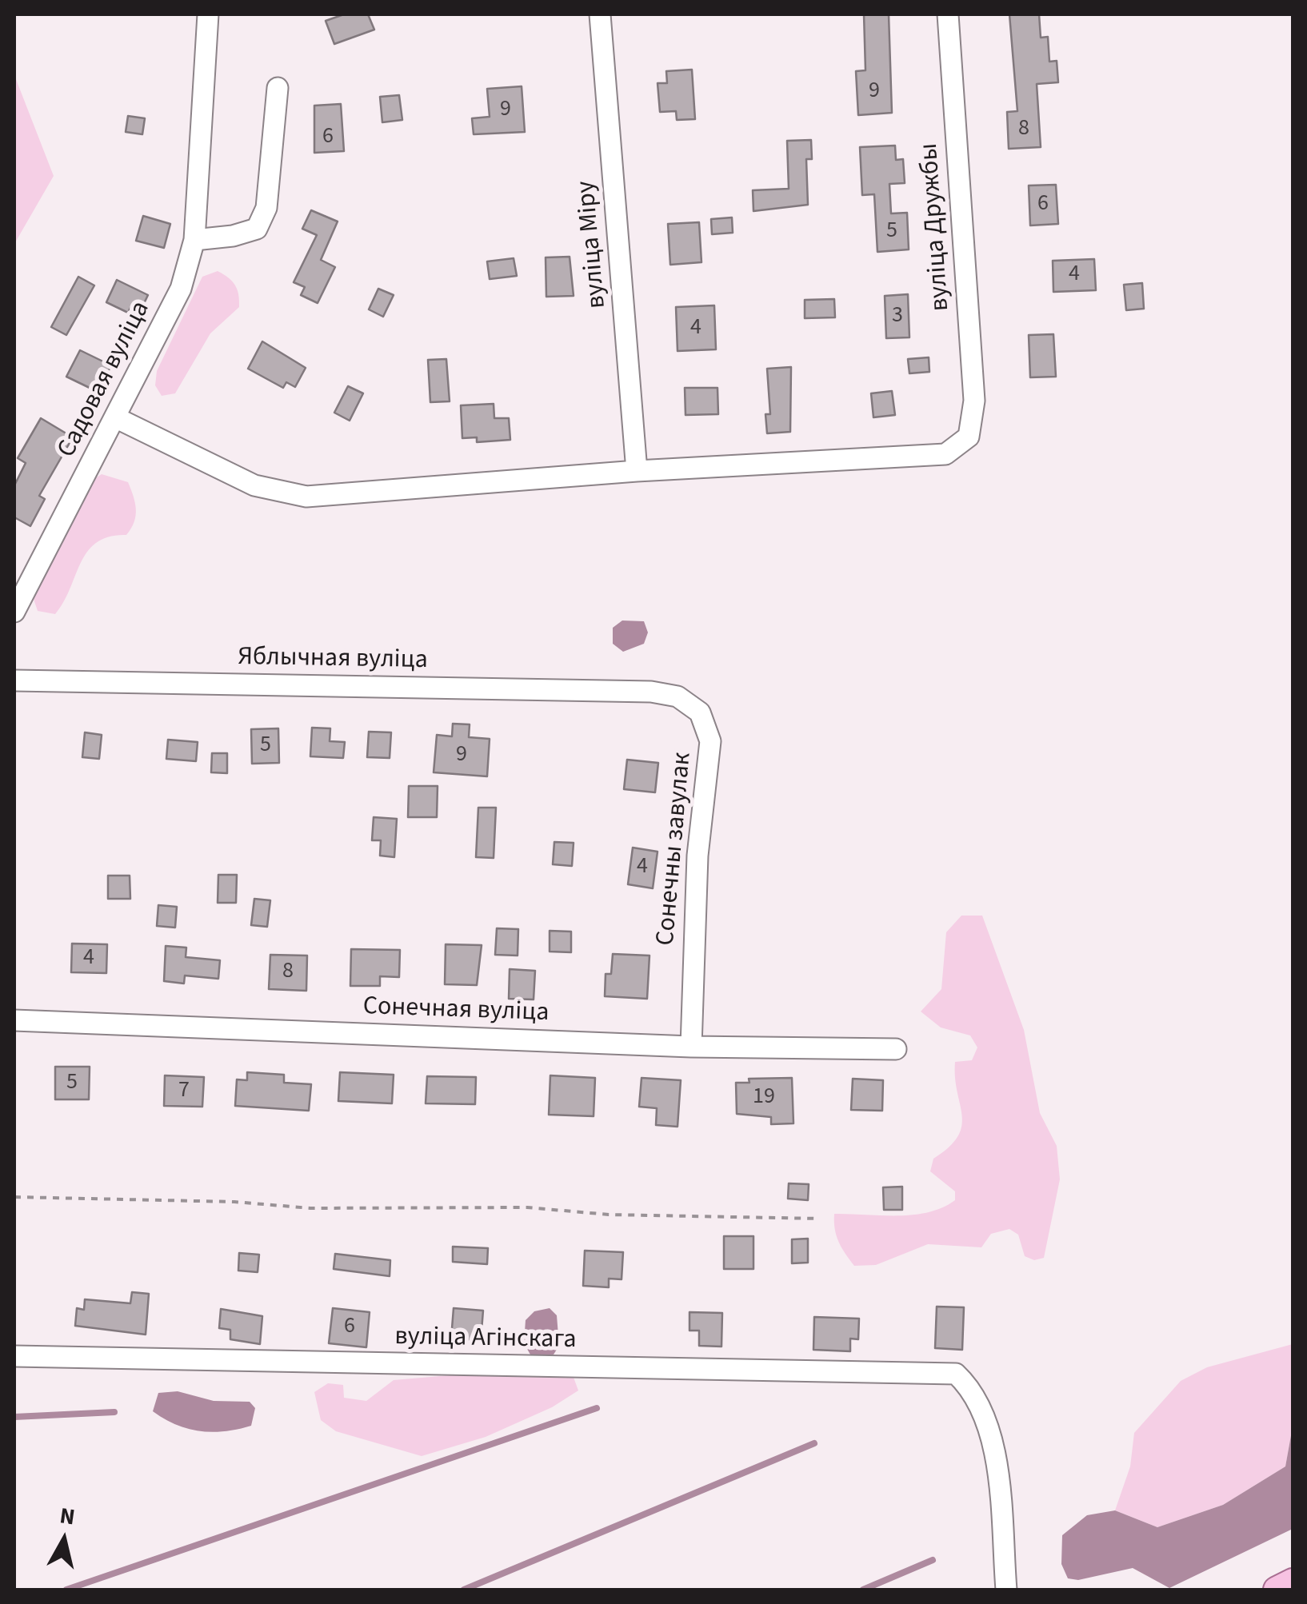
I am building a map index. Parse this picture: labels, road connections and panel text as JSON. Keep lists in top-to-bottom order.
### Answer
{
  "streets": {
    "street": [
      "вуліца Дружбы",
      "вуліца Міру",
      "Садовая вуліца",
      "Яблычная вуліца",
      "Сонечны завулак",
      "Сонечная вуліца",
      "вуліца Агінскага"
    ]
  },
  "crossings": [
    ["вуліца Дружбы", "вуліца Міру"],
    ["Яблычная вуліца", "Сонечны завулак"],
    ["Сонечны завулак", "Сонечная вуліца"]
  ],
  "house_numbers": [
    "9",
    "9",
    "8",
    "6",
    "6",
    "5",
    "4",
    "3",
    "4",
    "5",
    "9",
    "4",
    "4",
    "8",
    "5",
    "7",
    "19",
    "6"
  ],
  "north": "top"
}
